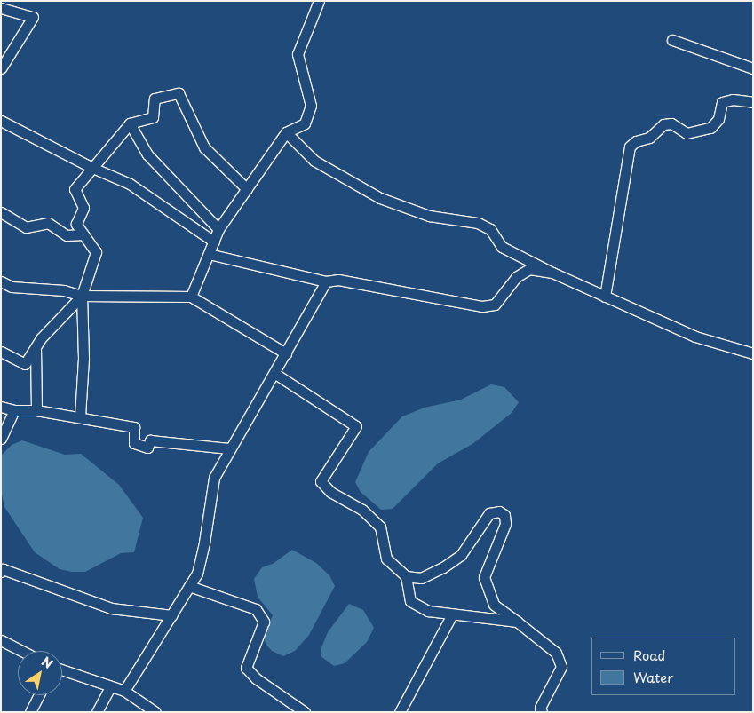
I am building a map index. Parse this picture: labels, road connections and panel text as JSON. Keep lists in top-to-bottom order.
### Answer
{
  "legend": ["Road", "Water"],
  "north": "top right"
}
